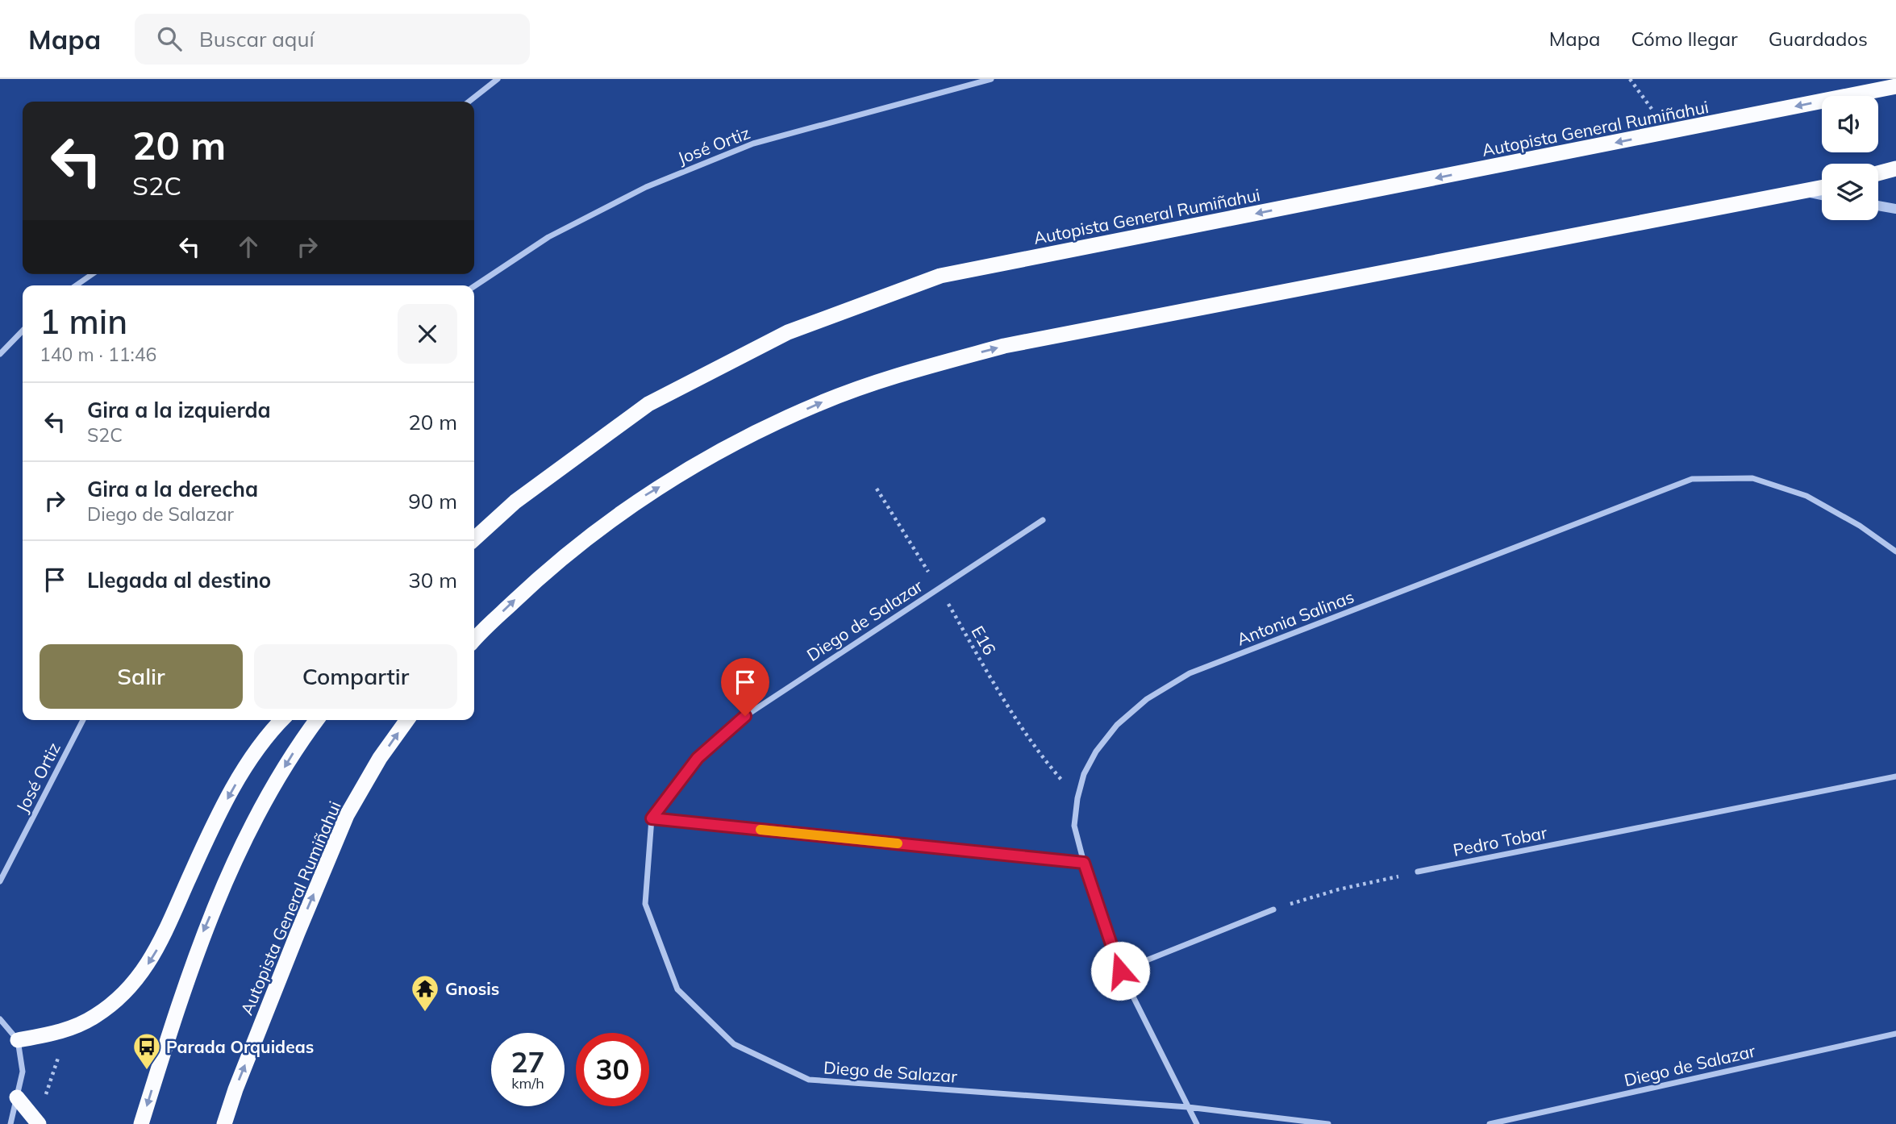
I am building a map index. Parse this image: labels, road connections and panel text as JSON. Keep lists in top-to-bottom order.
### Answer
{
  "streets": {
    "highway": ["Autopista General Rumiñahui"],
    "street": [
      "José Ortiz",
      "Antonia Salinas",
      "Diego de Salazar",
      "Pedro Tobar"
    ],
    "path": ["E16"]
  },
  "crossings": [
    ["Antonia Salinas", "Diego de Salazar"],
    ["Antonia Salinas", "E16"],
    ["Diego de Salazar", "E16"]
  ],
  "places": {
    "temple": ["Gnosis"],
    "bus stop": ["Parada Orquideas"]
  },
  "page": {
    "header": "Mapa",
    "search": "Buscar aquí",
    "nav": ["Mapa", "Cómo llegar", "Guardados"],
    "turn": ["20 m", "S2C"],
    "heading": ["1 min", "140 m · 11:46"],
    "list": [
      {
        "name": "Gira a la izquierda",
        "note": "S2C",
        "value": "20 m"
      },
      {
        "name": "Gira a la derecha",
        "note": "Diego de Salazar",
        "value": "90 m"
      },
      {
        "name": "Llegada al destino",
        "value": "30 m"
      }
    ],
    "buttons": ["Salir", "Compartir"],
    "speed": "27 km/h",
    "limit": "30"
  }
}
